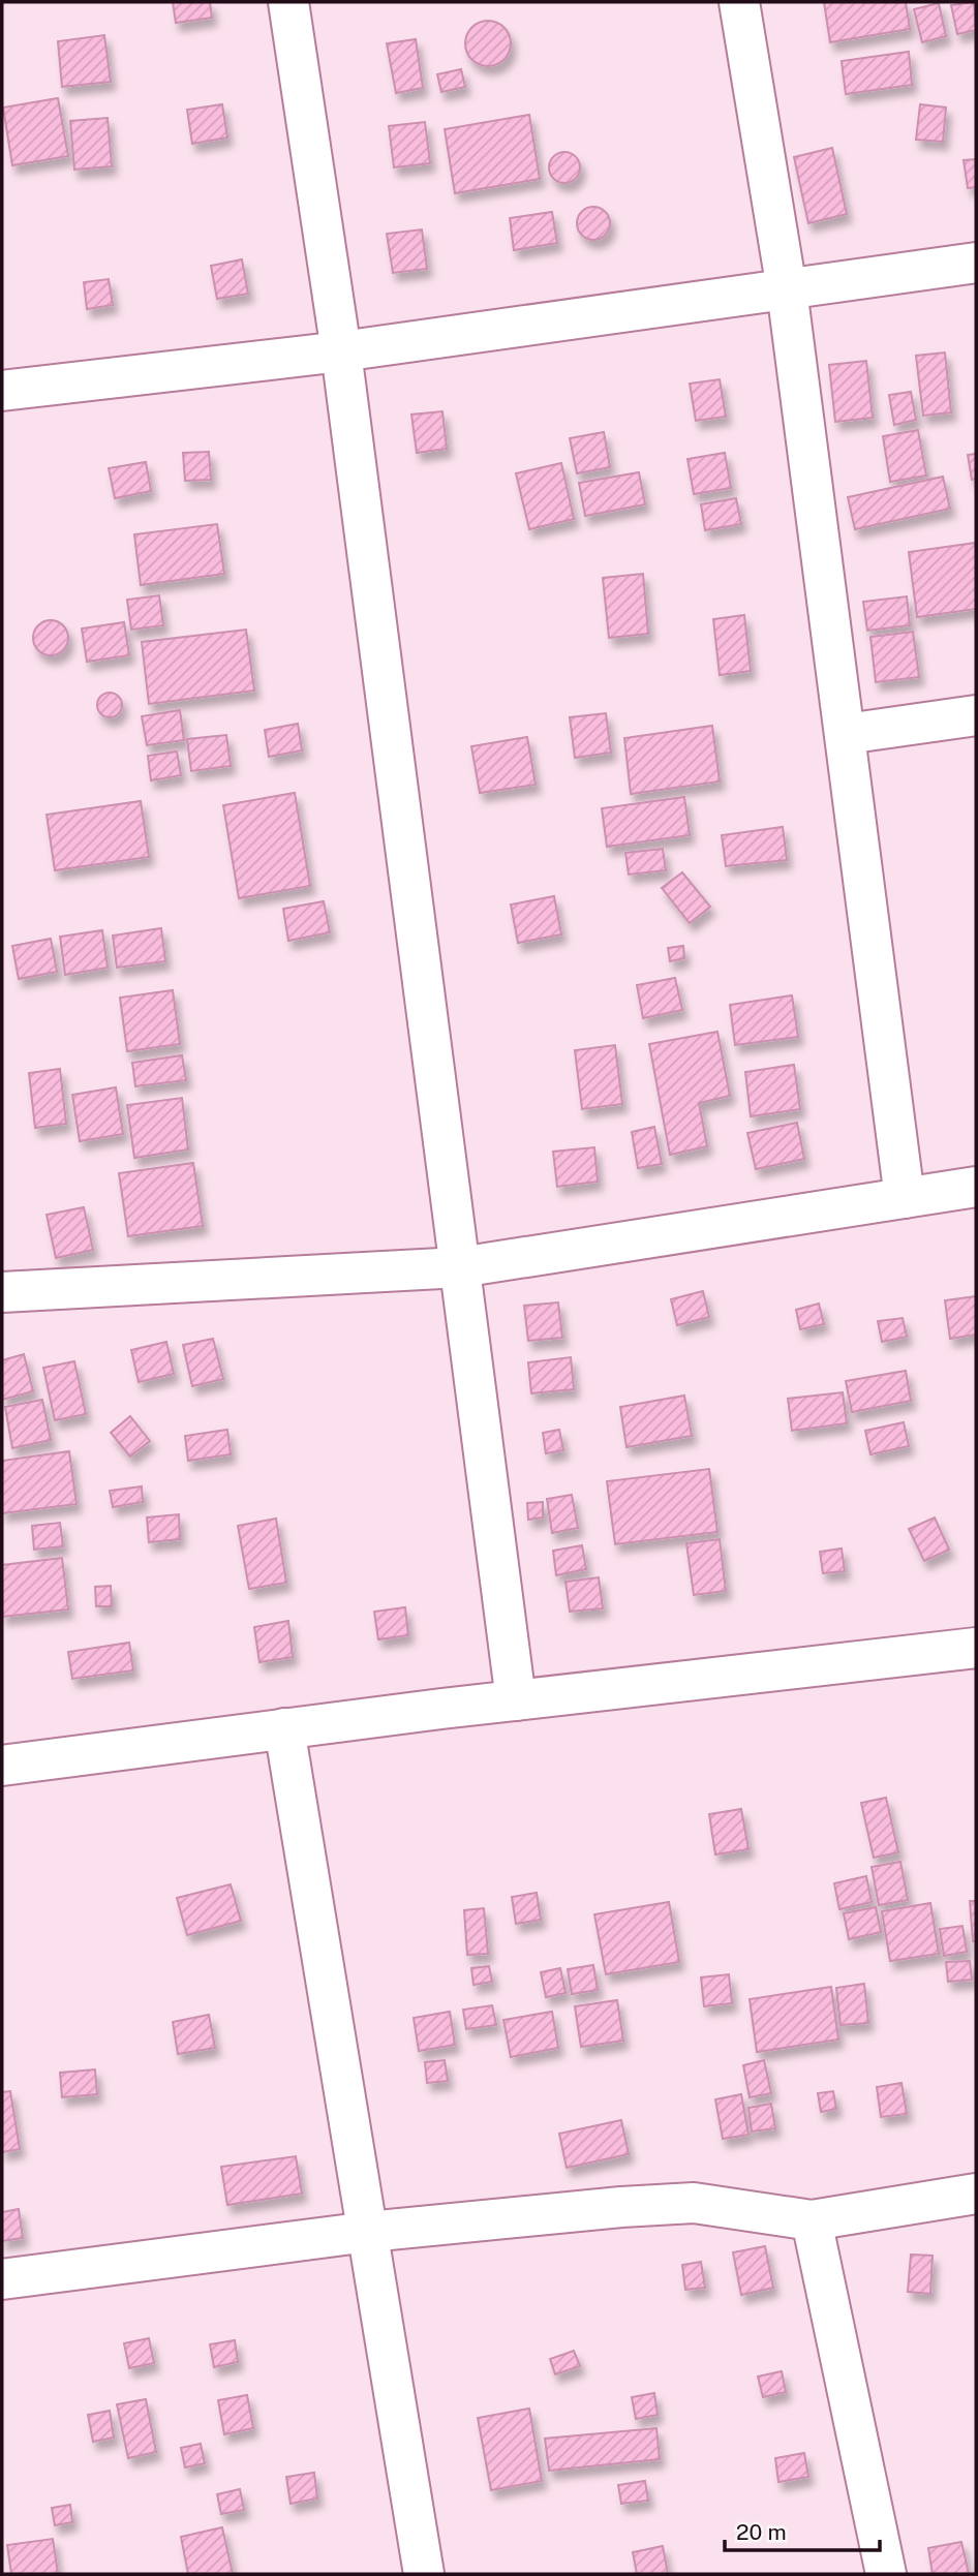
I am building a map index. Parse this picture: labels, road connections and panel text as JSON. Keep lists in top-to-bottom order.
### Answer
{
  "scale_bar": "20 m"
}
